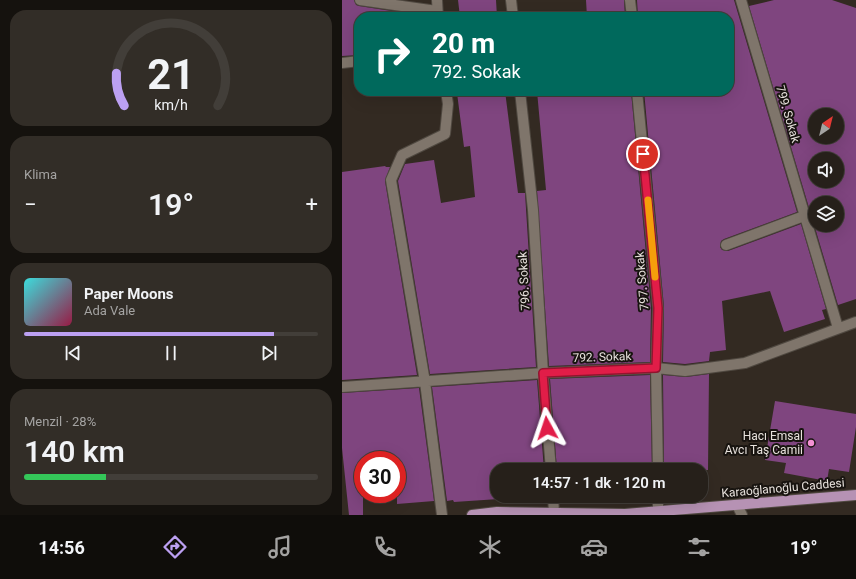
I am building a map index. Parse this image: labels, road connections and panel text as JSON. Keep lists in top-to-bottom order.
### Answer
{
  "streets": {
    "main road": ["Karaoğlanoğlu Caddesi"],
    "street": [
      "799. Sokak",
      "796. Sokak",
      "797. Sokak",
      "792. Sokak"
    ]
  },
  "crossings": [
    ["799. Sokak", "792. Sokak"],
    ["796. Sokak", "792. Sokak"],
    ["797. Sokak", "792. Sokak"]
  ],
  "places": ["Hacı Emsal Avcı Taş Camii"],
  "north": "top right",
  "page": {
    "turn": ["20 m", "792. Sokak"],
    "tile": [
      "Klima",
      ["Menzil · 28%", "140 km"]
    ],
    "heat": ["−", "19°", "+"],
    "song": ["Paper Moons", "Ada Vale"],
    "limit": "30",
    "trip": "14:57 · 1 dk · 120 m",
    "tabs": ["14:56", "19°"],
    "gauge": ["21", "km/h"]
  }
}
